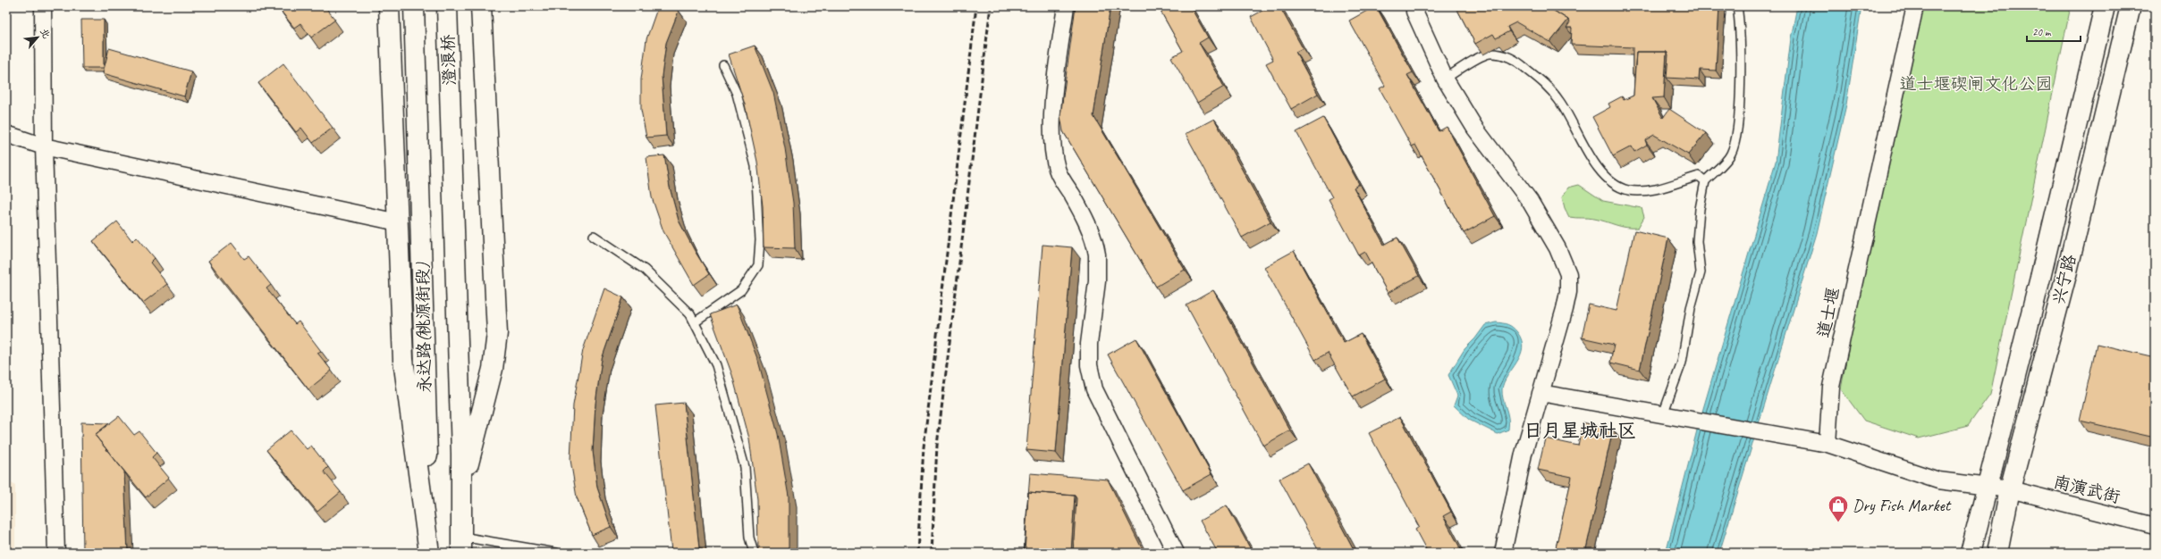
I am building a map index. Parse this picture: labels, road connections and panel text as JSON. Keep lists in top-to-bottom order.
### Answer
{
  "streets": {
    "main road": ["澄浪桥", "兴宁路", "永达路(桃源街段)"],
    "street": ["道士堰", "南演武街"]
  },
  "crossings": [
    ["澄浪桥", "永达路(桃源街段)"],
    ["兴宁路", "南演武街"]
  ],
  "districts": ["日月星城社区"],
  "parks": ["道士堰碶闸文化公园"],
  "places": {
    "shop": ["Dry Fish Market"]
  },
  "scale_bar": "20 m",
  "north": "top right"
}
